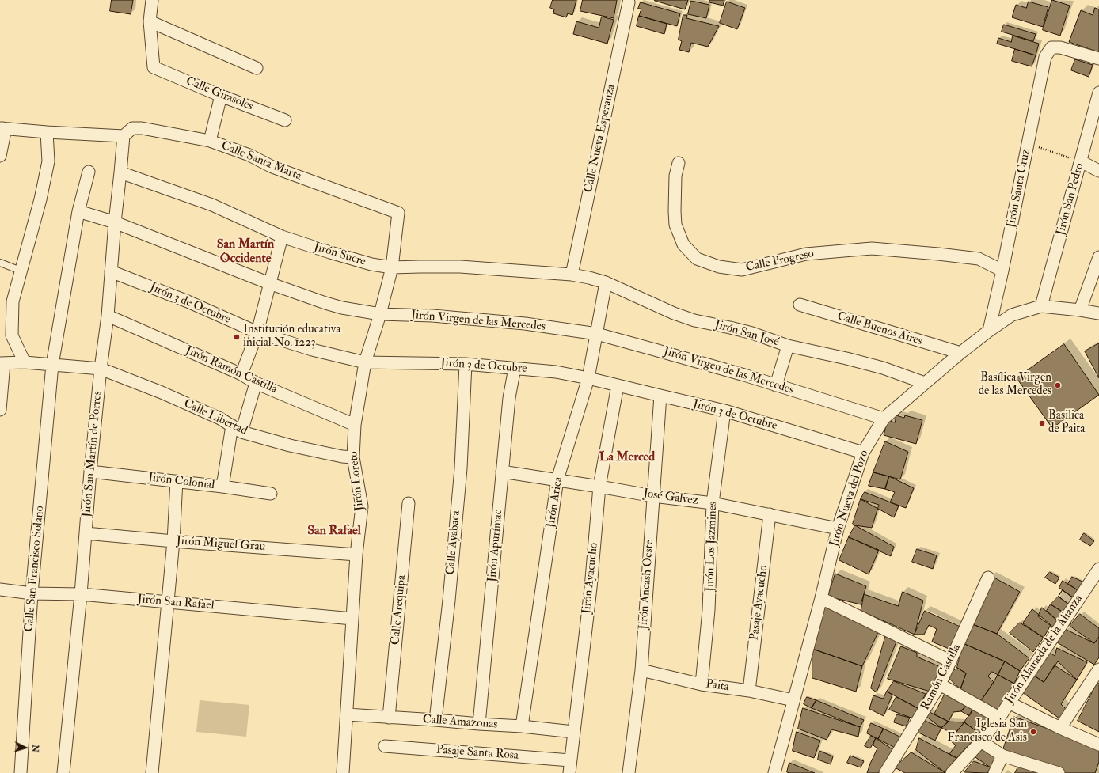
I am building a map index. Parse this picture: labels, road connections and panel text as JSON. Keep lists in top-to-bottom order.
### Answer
{
  "streets": {
    "street": [
      "Calle Girasoles",
      "Calle Nueva Esperanza",
      "Calle Santa Marta",
      "Jirón Santa Cruz",
      "Jirón San Pedro",
      "Jirón Sucre",
      "Calle Progreso",
      "Jirón 3 de Octubre",
      "Jirón Virgen de las Mercedes",
      "Calle Buenos Aires",
      "Jirón San José",
      "Jirón Ramón Castilla",
      "Calle Libertad",
      "Jirón San Martín de Porres",
      "Jirón Loreto",
      "Jirón Colonial",
      "José Galvez",
      "Jirón Nueva del Pozo",
      "Jirón Arica",
      "Calle Ayabaca",
      "Jirón Miguel Grau",
      "Jirón Apurímac",
      "Jirón Los Jazmines",
      "Calle San Francisco Solano",
      "Jirón Ayacucho",
      "Jirón Ancash Oeste",
      "Jirón San Rafael",
      "Pasaje Ayacucho",
      "Calle Arequipa",
      "Jirón Alameda de la Alianza",
      "Ramón Castilla",
      "Paita",
      "Calle Amazonas",
      "Pasaje Santa Rosa"
    ]
  },
  "crossings": [
    ["Calle Nueva Esperanza", "Jirón Sucre"],
    ["Calle Nueva Esperanza", "Jirón San José"],
    ["Calle Santa Marta", "Jirón San Martín de Porres"],
    ["Calle Santa Marta", "Jirón Loreto"],
    ["Jirón Santa Cruz", "Calle Progreso"],
    ["Jirón Santa Cruz", "Jirón Nueva del Pozo"],
    ["Jirón San Pedro", "Jirón Nueva del Pozo"],
    ["Jirón Sucre", "Jirón San José"],
    ["Jirón Sucre", "Jirón San Martín de Porres"],
    ["Jirón Sucre", "Jirón Loreto"],
    ["Jirón 3 de Octubre", "Jirón San Martín de Porres"],
    ["Jirón 3 de Octubre", "Jirón Loreto"],
    ["Jirón 3 de Octubre", "Jirón Nueva del Pozo"],
    ["Jirón 3 de Octubre", "Jirón Arica"],
    ["Jirón 3 de Octubre", "Calle Ayabaca"],
    ["Jirón 3 de Octubre", "Jirón Apurímac"],
    ["Jirón 3 de Octubre", "Jirón Los Jazmines"],
    ["Jirón 3 de Octubre", "Jirón Ayacucho"],
    ["Jirón 3 de Octubre", "Jirón Ancash Oeste"],
    ["Jirón Virgen de las Mercedes", "Jirón San Martín de Porres"],
    ["Jirón Virgen de las Mercedes", "Jirón Loreto"],
    ["Jirón Virgen de las Mercedes", "Jirón Nueva del Pozo"],
    ["Jirón Virgen de las Mercedes", "Jirón Arica"],
    ["Jirón Virgen de las Mercedes", "Calle San Francisco Solano"],
    ["Calle Buenos Aires", "Jirón Nueva del Pozo"],
    ["Jirón San José", "Jirón Nueva del Pozo"],
    ["Jirón San José", "Jirón Arica"],
    ["Jirón Ramón Castilla", "Jirón San Martín de Porres"],
    ["Jirón Ramón Castilla", "Jirón Loreto"],
    ["Calle Libertad", "Jirón San Martín de Porres"],
    ["Calle Libertad", "Jirón Loreto"],
    ["Calle Libertad", "Calle San Francisco Solano"],
    ["Jirón San Martín de Porres", "Jirón Colonial"],
    ["Jirón San Martín de Porres", "Jirón Miguel Grau"],
    ["Jirón San Martín de Porres", "Jirón San Rafael"],
    ["Jirón Loreto", "Jirón Miguel Grau"],
    ["Jirón Loreto", "Jirón San Rafael"],
    ["Jirón Loreto", "Calle Amazonas"],
    ["José Galvez", "Jirón Nueva del Pozo"],
    ["José Galvez", "Jirón Arica"],
    ["José Galvez", "Jirón Apurímac"],
    ["José Galvez", "Jirón Los Jazmines"],
    ["José Galvez", "Jirón Ayacucho"],
    ["José Galvez", "Jirón Ancash Oeste"],
    ["José Galvez", "Pasaje Ayacucho"],
    ["Jirón Nueva del Pozo", "Paita"],
    ["Jirón Arica", "Calle Amazonas"],
    ["Calle Ayabaca", "Calle Amazonas"],
    ["Jirón Apurímac", "Calle Amazonas"],
    ["Jirón Los Jazmines", "Paita"],
    ["Calle San Francisco Solano", "Jirón San Rafael"],
    ["Jirón Ayacucho", "Calle Amazonas"],
    ["Jirón Ayacucho", "Pasaje Santa Rosa"],
    ["Jirón Ancash Oeste", "Paita"],
    ["Pasaje Ayacucho", "Paita"],
    ["Calle Arequipa", "Calle Amazonas"]
  ],
  "districts": ["San Martín Occidente", "La Merced", "San Rafael"],
  "places": [
    "Institución educativa inicial No. 1223",
    "Basílica Virgen de las Mercedes",
    "Basilica de Paita",
    "Iglesia San Francisco de Asis"
  ],
  "north": "right"
}
